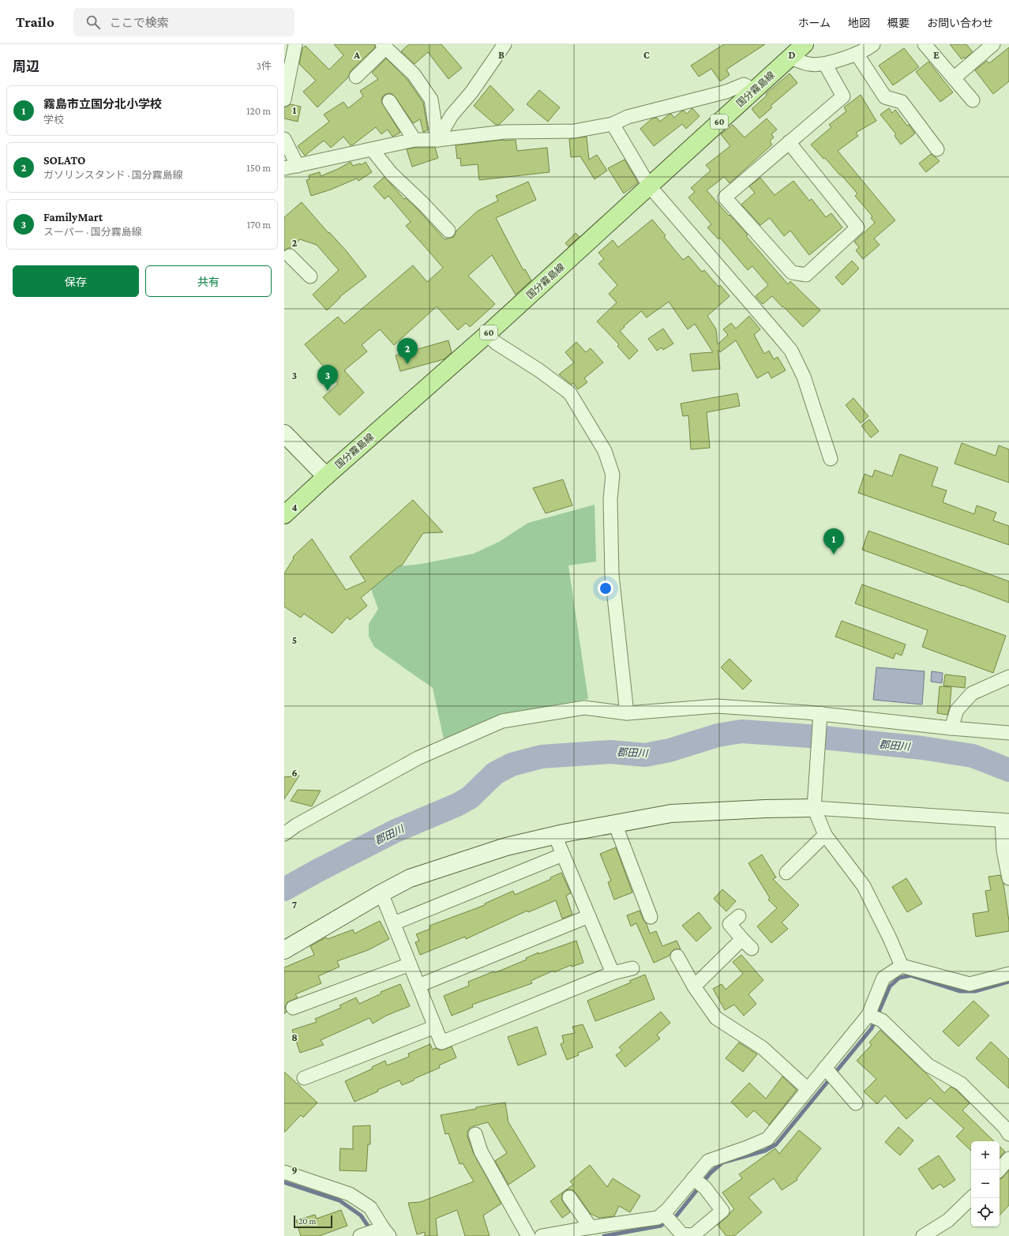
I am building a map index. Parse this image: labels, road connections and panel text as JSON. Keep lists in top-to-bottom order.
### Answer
{
  "streets": {
    "main road": ["国分霧島線", "60"]
  },
  "water": ["郡田川"],
  "scale_bar": "20 m",
  "page": {
    "header": "Trailo",
    "search": "ここで検索",
    "nav": [
      "ホーム",
      "地図",
      "概要",
      "お問い合わせ"
    ],
    "heading": ["周辺", "3件"],
    "list": [
      {
        "mark": "1",
        "name": "霧島市立国分北小学校",
        "note": "学校",
        "value": "120 m"
      },
      {
        "mark": "2",
        "name": "SOLATO",
        "note": "ガソリンスタンド · 国分霧島線",
        "value": "150 m"
      },
      {
        "mark": "3",
        "name": "FamilyMart",
        "note": "スーパー · 国分霧島線",
        "value": "170 m"
      }
    ],
    "buttons": ["保存", "共有"],
    "pins": ["2", "3", "1"],
    "map_buttons": ["+", "−"],
    "scale": "20 m"
  },
  "grid": {
    "columns": [
      "A",
      "B",
      "C",
      "D",
      "E"
    ],
    "rows": [
      "1",
      "2",
      "3",
      "4",
      "5",
      "6",
      "7",
      "8",
      "9"
    ]
  }
}
